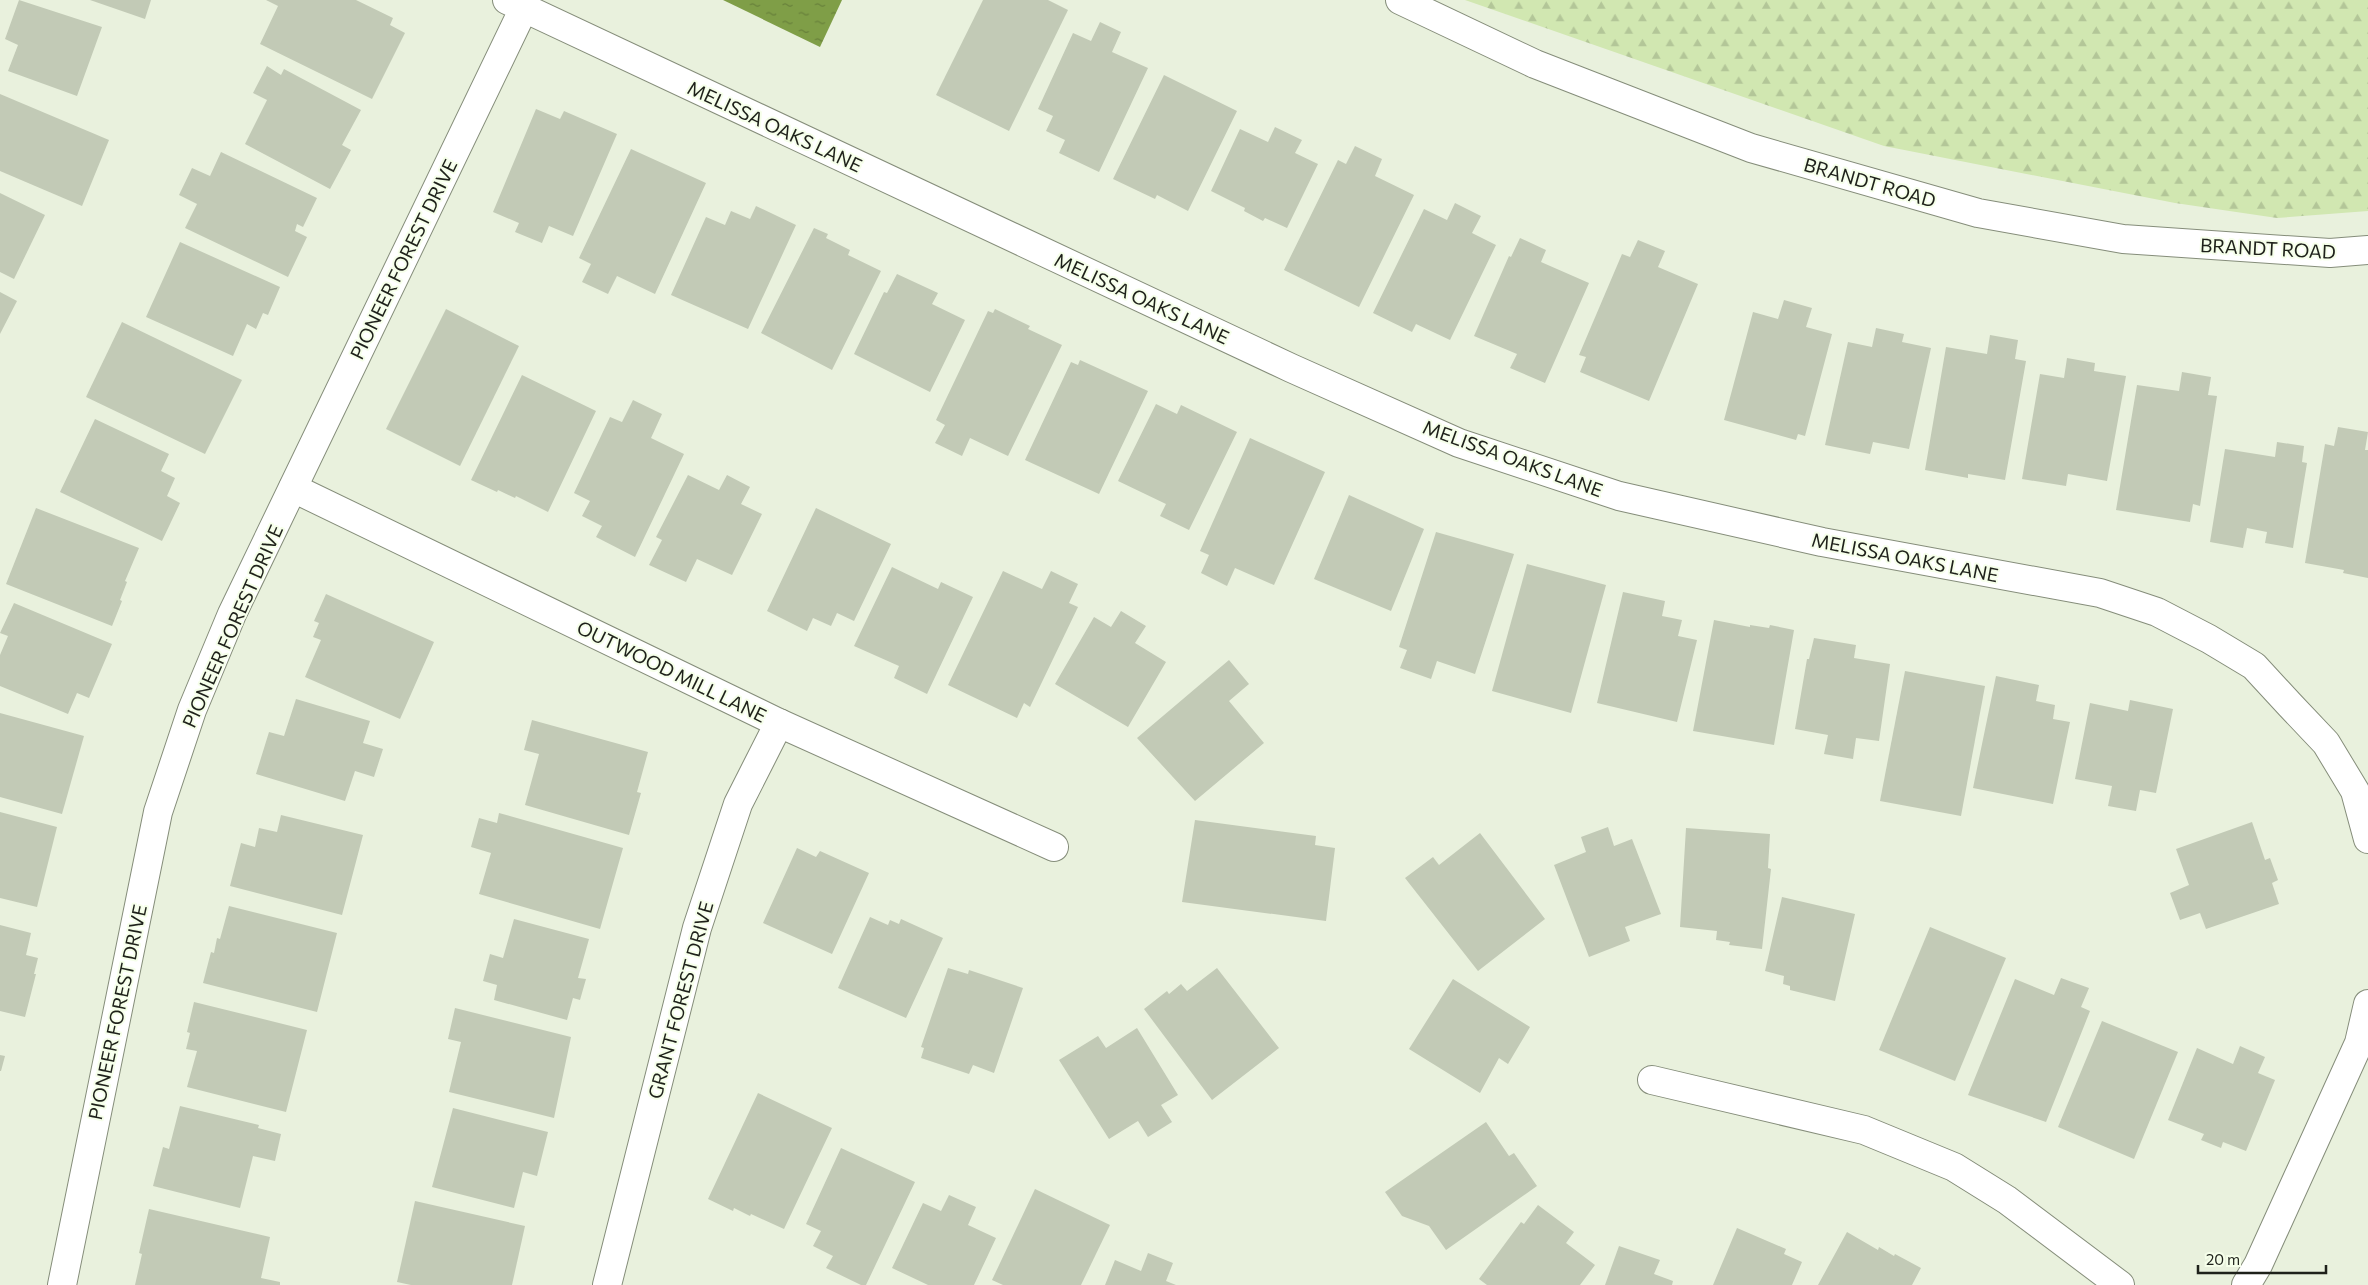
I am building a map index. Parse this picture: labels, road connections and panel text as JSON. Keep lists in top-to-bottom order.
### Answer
{
  "streets": {
    "street": [
      "MELISSA OAKS LANE",
      "BRANDT ROAD",
      "PIONEER FOREST DRIVE",
      "OUTWOOD MILL LANE",
      "GRANT FOREST DRIVE"
    ]
  },
  "crossings": [
    ["MELISSA OAKS LANE", "PIONEER FOREST DRIVE"],
    ["PIONEER FOREST DRIVE", "OUTWOOD MILL LANE"],
    ["OUTWOOD MILL LANE", "GRANT FOREST DRIVE"]
  ],
  "scale_bar": "20 m"
}
